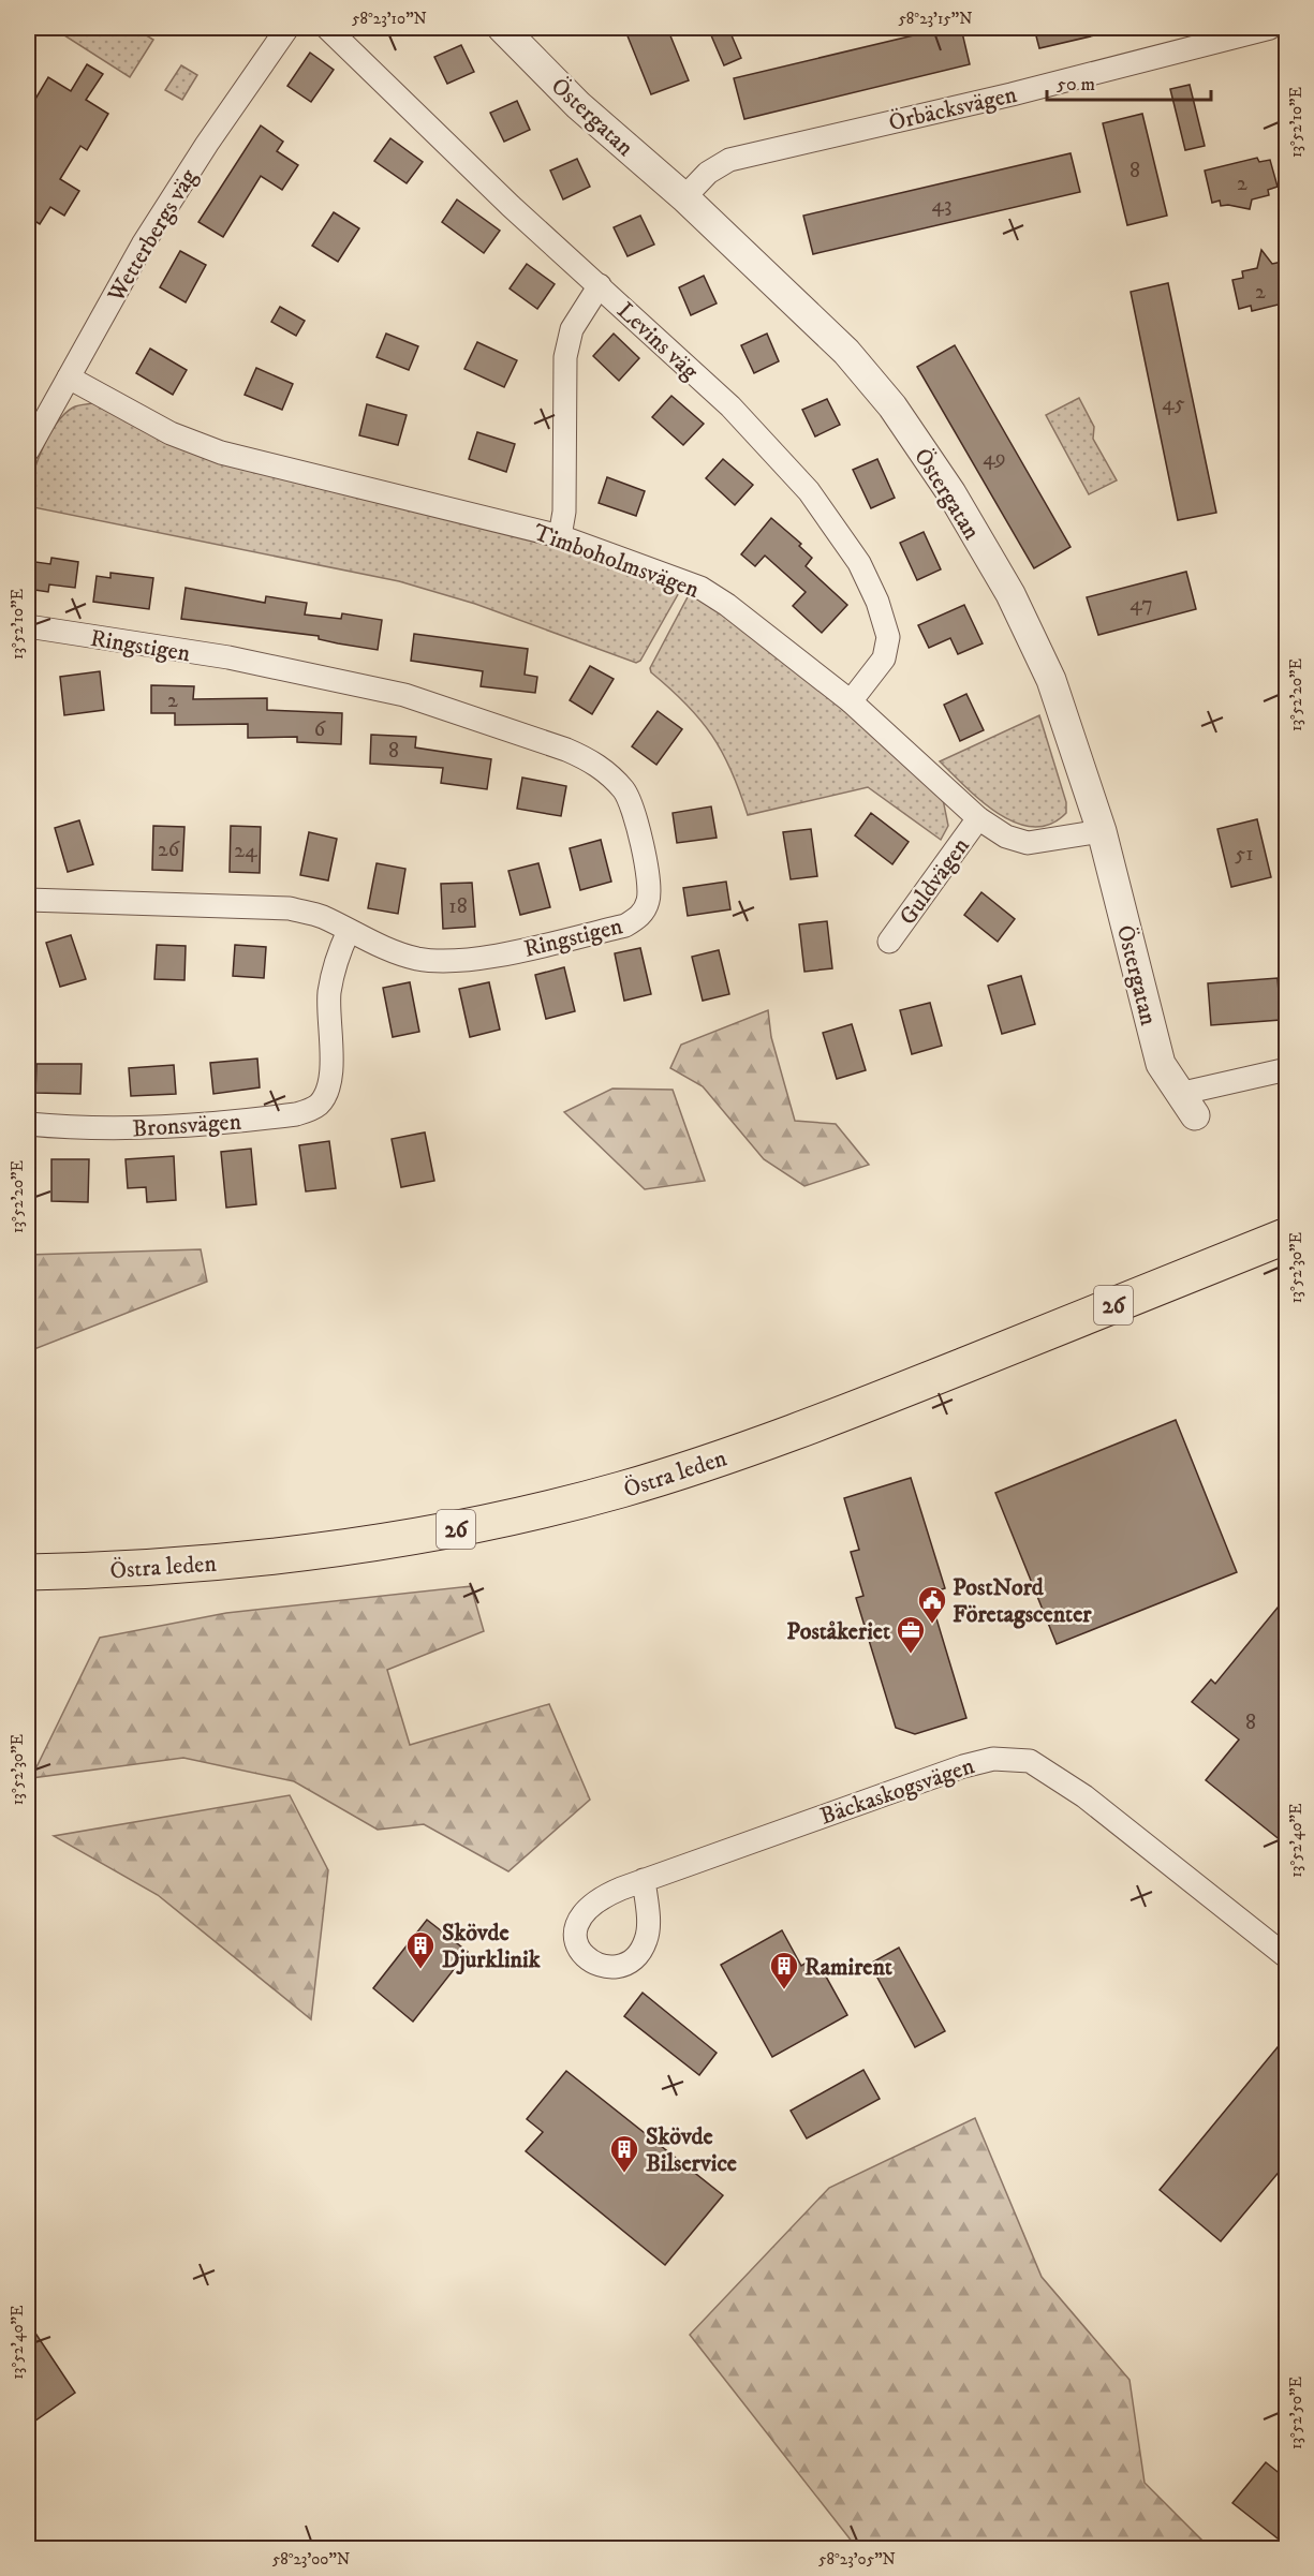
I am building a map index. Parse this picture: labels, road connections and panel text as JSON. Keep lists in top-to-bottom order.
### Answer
{
  "streets": {
    "highway": ["26", "Östra leden"],
    "street": [
      "Örbäcksvägen",
      "Östergatan",
      "Wetterbergs väg",
      "Levins väg",
      "Timboholmsvägen",
      "Ringstigen",
      "Guldvägen",
      "Bronsvägen",
      "Bäckaskogsvägen"
    ]
  },
  "crossings": [
    ["Örbäcksvägen", "Östergatan"],
    ["Östergatan", "Timboholmsvägen"],
    ["Wetterbergs väg", "Timboholmsvägen"],
    ["Levins väg", "Timboholmsvägen"],
    ["Timboholmsvägen", "Guldvägen"],
    ["Ringstigen", "Bronsvägen"]
  ],
  "places": {
    "public building": ["PostNord Företagscenter"],
    "office": ["Poståkeriet"],
    "building": ["Skövde Djurklinik", "Ramirent", "Skövde Bilservice"]
  },
  "house_numbers": [
    "8",
    "2",
    "43",
    "2",
    "45",
    "49",
    "47",
    "2",
    "6",
    "8",
    "26",
    "24",
    "51",
    "18",
    "8"
  ],
  "scale_bar": "50 m",
  "coordinates": [
    "58°23'10\"N",
    "58°23'15\"N",
    "13°52'10\"E",
    "13°52'20\"E",
    "13°52'30\"E",
    "13°52'40\"E",
    "13°52'50\"E",
    "58°23'00\"N",
    "58°23'05\"N"
  ]
}
